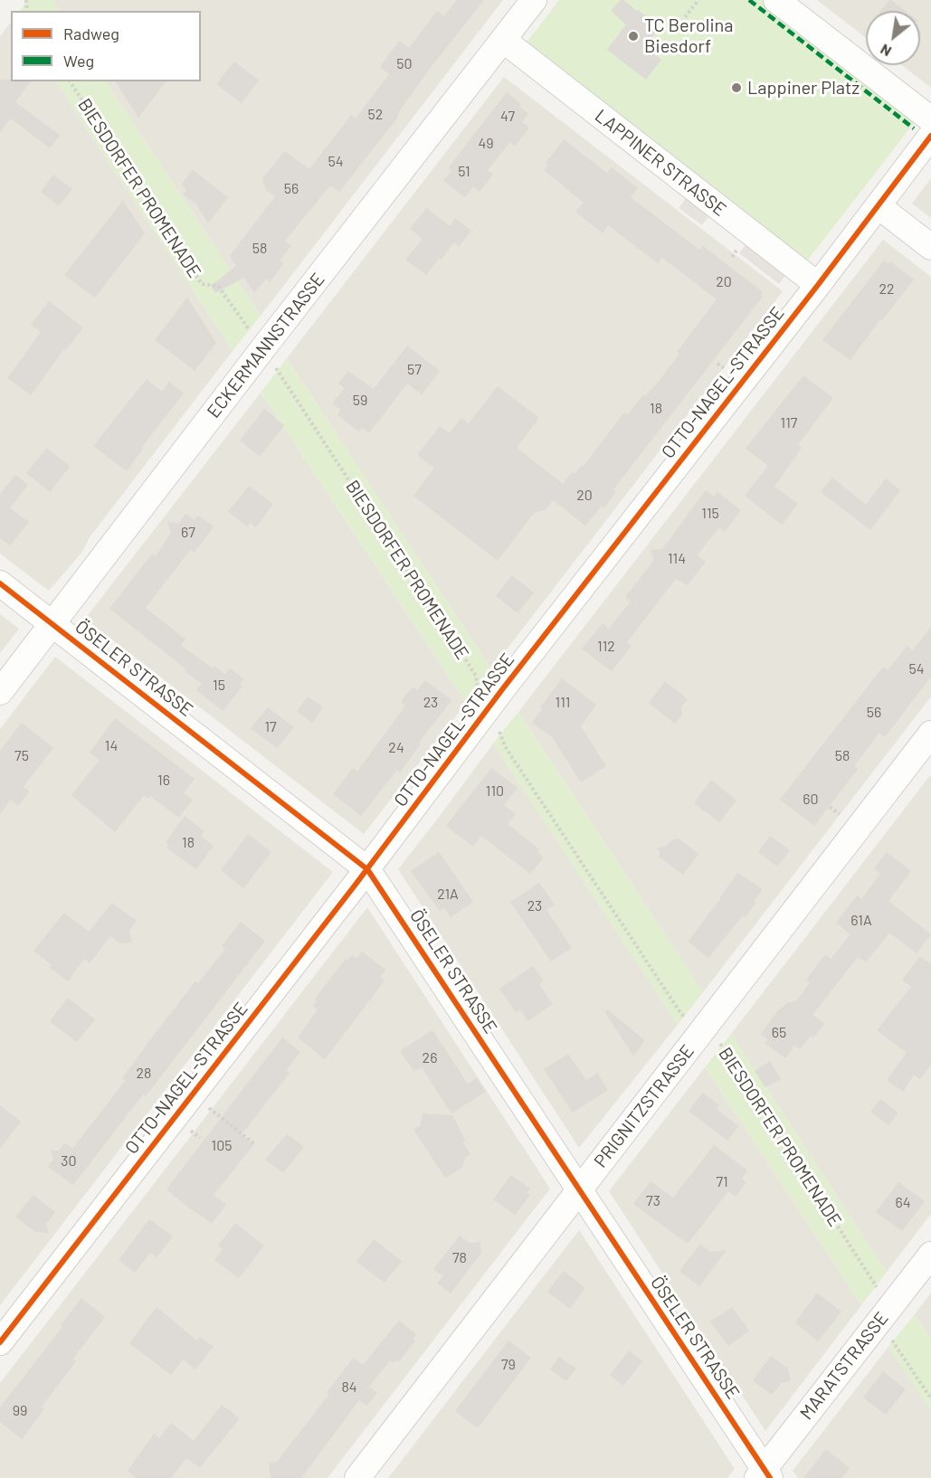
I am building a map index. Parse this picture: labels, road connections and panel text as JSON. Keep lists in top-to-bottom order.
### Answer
{
  "streets": {
    "street": [
      "LAPPINER STRASSE",
      "ECKERMANNSTRASSE",
      "OTTO-NAGEL-STRASSE",
      "ÖSELER STRASSE",
      "PRIGNITZSTRASSE",
      "MARATSTRASSE"
    ],
    "path": ["BIESDORFER PROMENADE"]
  },
  "crossings": [
    ["LAPPINER STRASSE", "ECKERMANNSTRASSE"],
    ["LAPPINER STRASSE", "OTTO-NAGEL-STRASSE"],
    ["BIESDORFER PROMENADE", "ECKERMANNSTRASSE"],
    ["BIESDORFER PROMENADE", "OTTO-NAGEL-STRASSE"],
    ["BIESDORFER PROMENADE", "PRIGNITZSTRASSE"],
    ["ECKERMANNSTRASSE", "ÖSELER STRASSE"],
    ["OTTO-NAGEL-STRASSE", "ÖSELER STRASSE"],
    ["ÖSELER STRASSE", "PRIGNITZSTRASSE"],
    ["ÖSELER STRASSE", "MARATSTRASSE"]
  ],
  "places": ["TC Berolina Biesdorf", "Lappiner Platz"],
  "house_numbers": [
    "50",
    "52",
    "47",
    "49",
    "54",
    "51",
    "56",
    "58",
    "20",
    "22",
    "57",
    "59",
    "18",
    "117",
    "20",
    "115",
    "67",
    "114",
    "112",
    "54",
    "15",
    "23",
    "111",
    "56",
    "17",
    "14",
    "24",
    "75",
    "58",
    "16",
    "110",
    "60",
    "18",
    "21A",
    "23",
    "61A",
    "65",
    "26",
    "28",
    "105",
    "30",
    "71",
    "73",
    "64",
    "78",
    "79",
    "84",
    "99"
  ],
  "legend": ["Radweg", "Weg"],
  "north": "bottom left"
}
